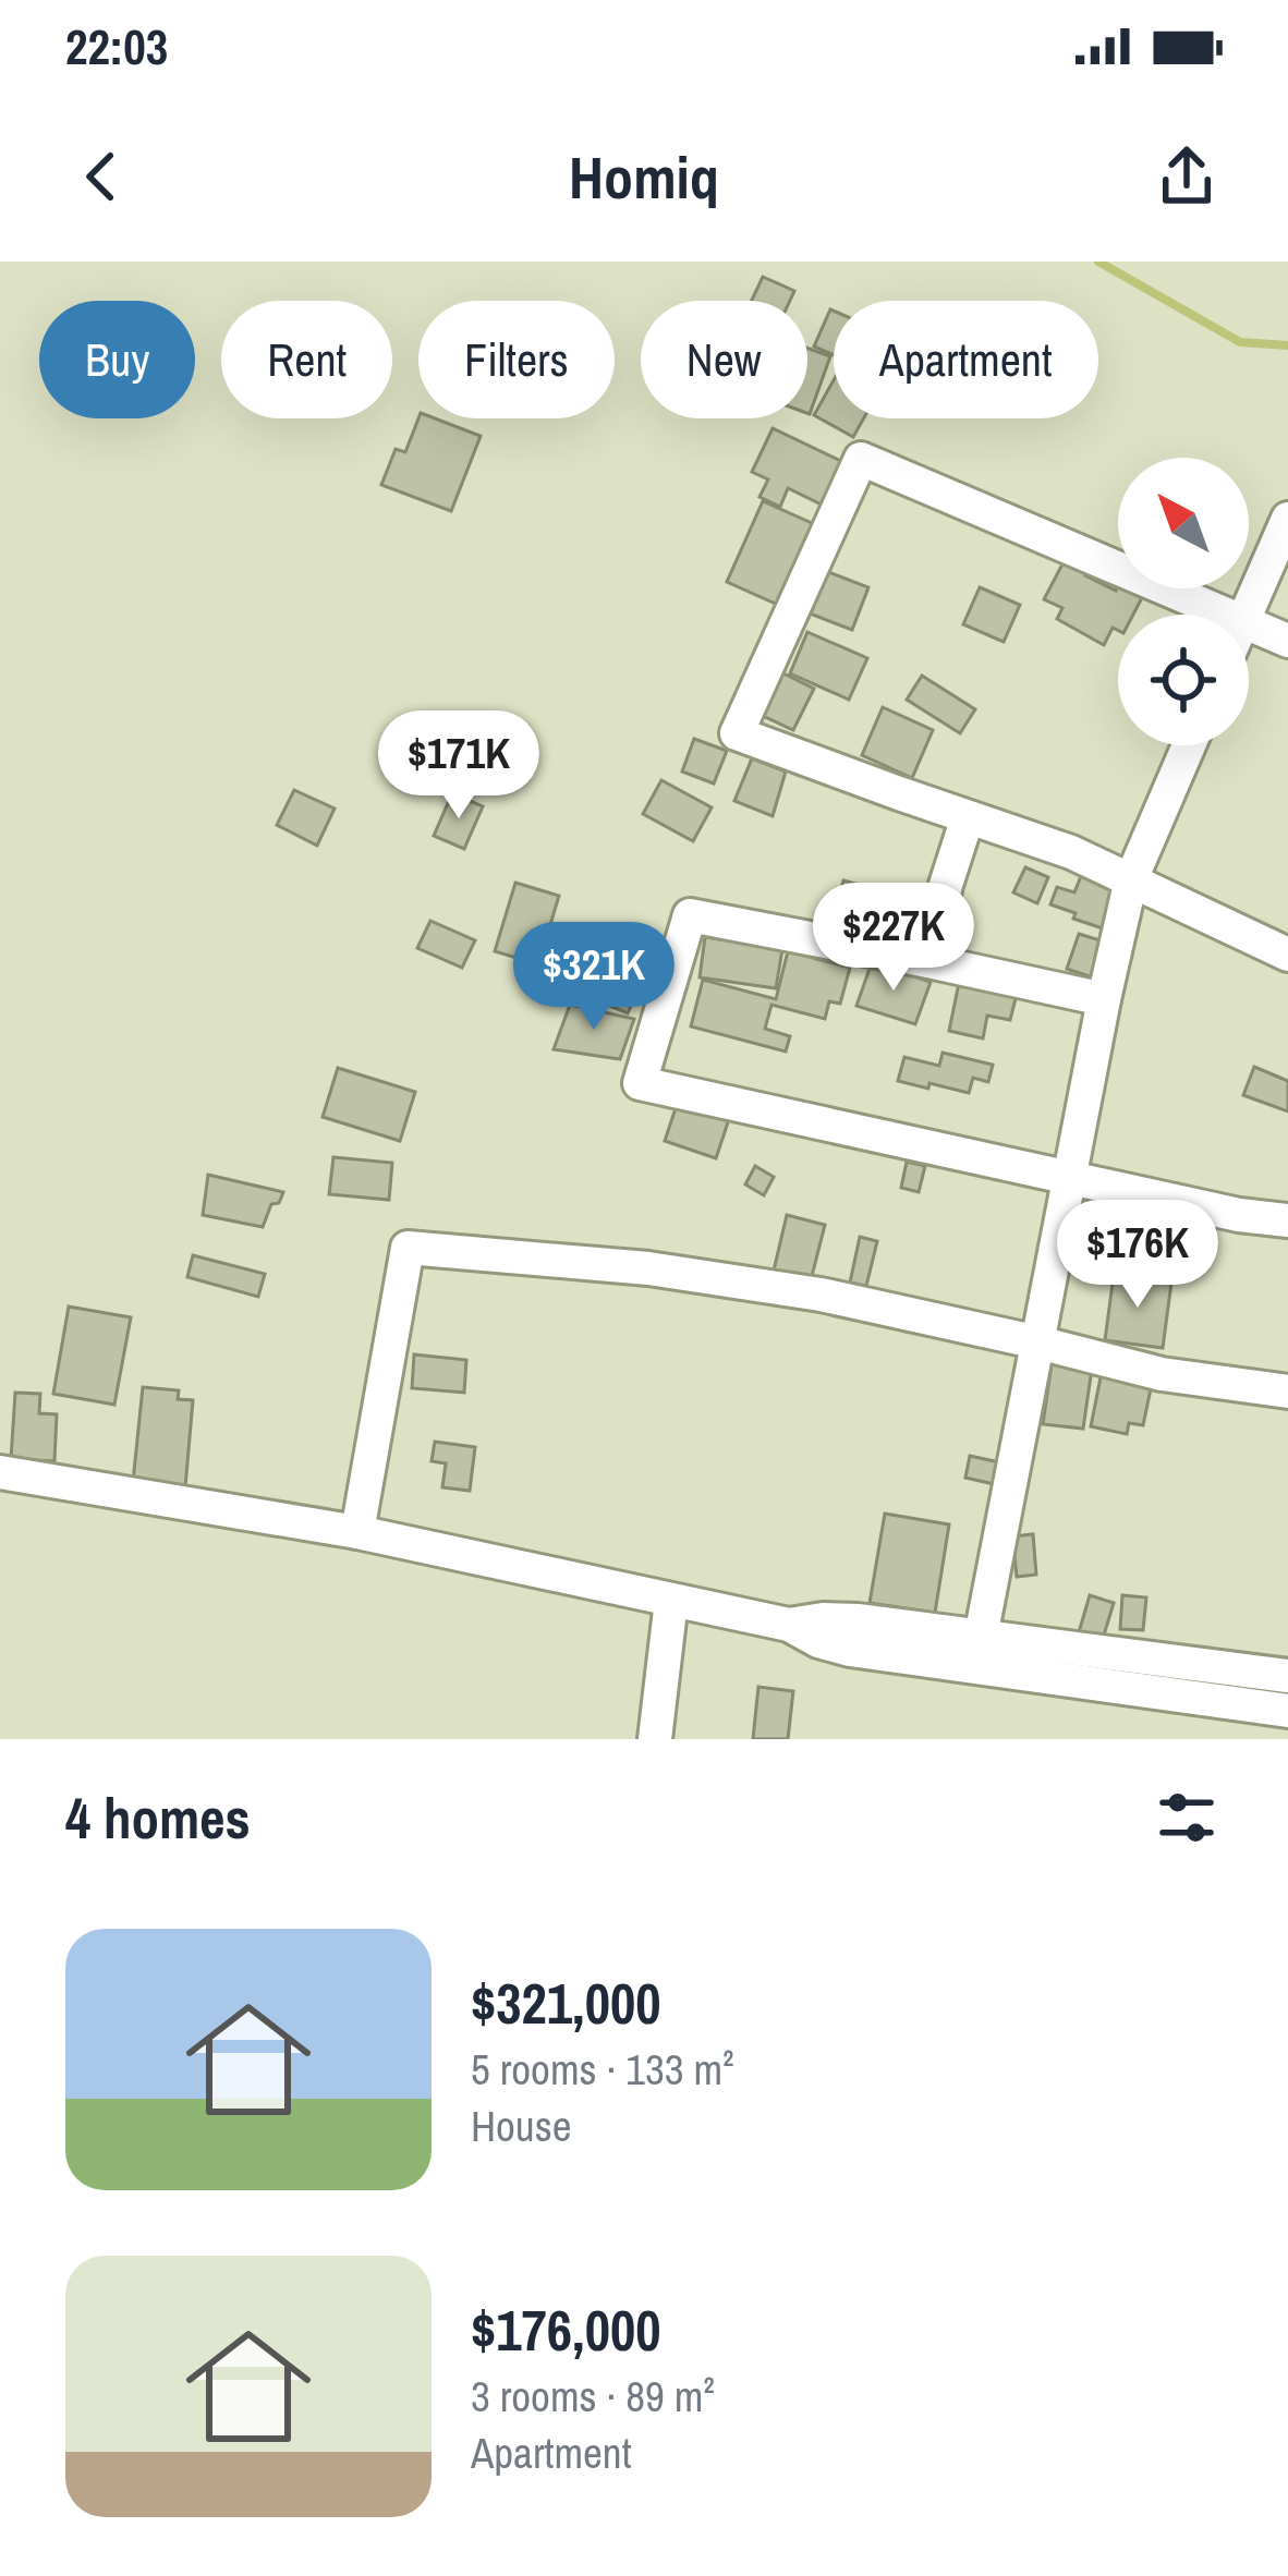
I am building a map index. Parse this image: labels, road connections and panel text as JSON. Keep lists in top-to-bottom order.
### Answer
{
  "north": "top left",
  "page": {
    "status": "22:03",
    "header": "Homiq",
    "chip": [
      "Buy",
      "Rent",
      "Filters",
      "New",
      "Apartment"
    ],
    "price": [
      "$171K",
      "$227K",
      "$321K",
      "$176K"
    ],
    "heading": "4 homes",
    "list": [
      {
        "name": "$321,000",
        "note": "5 rooms · 133 m² · House"
      },
      {
        "name": "$176,000",
        "note": "3 rooms · 89 m² · Apartment"
      }
    ]
  }
}
